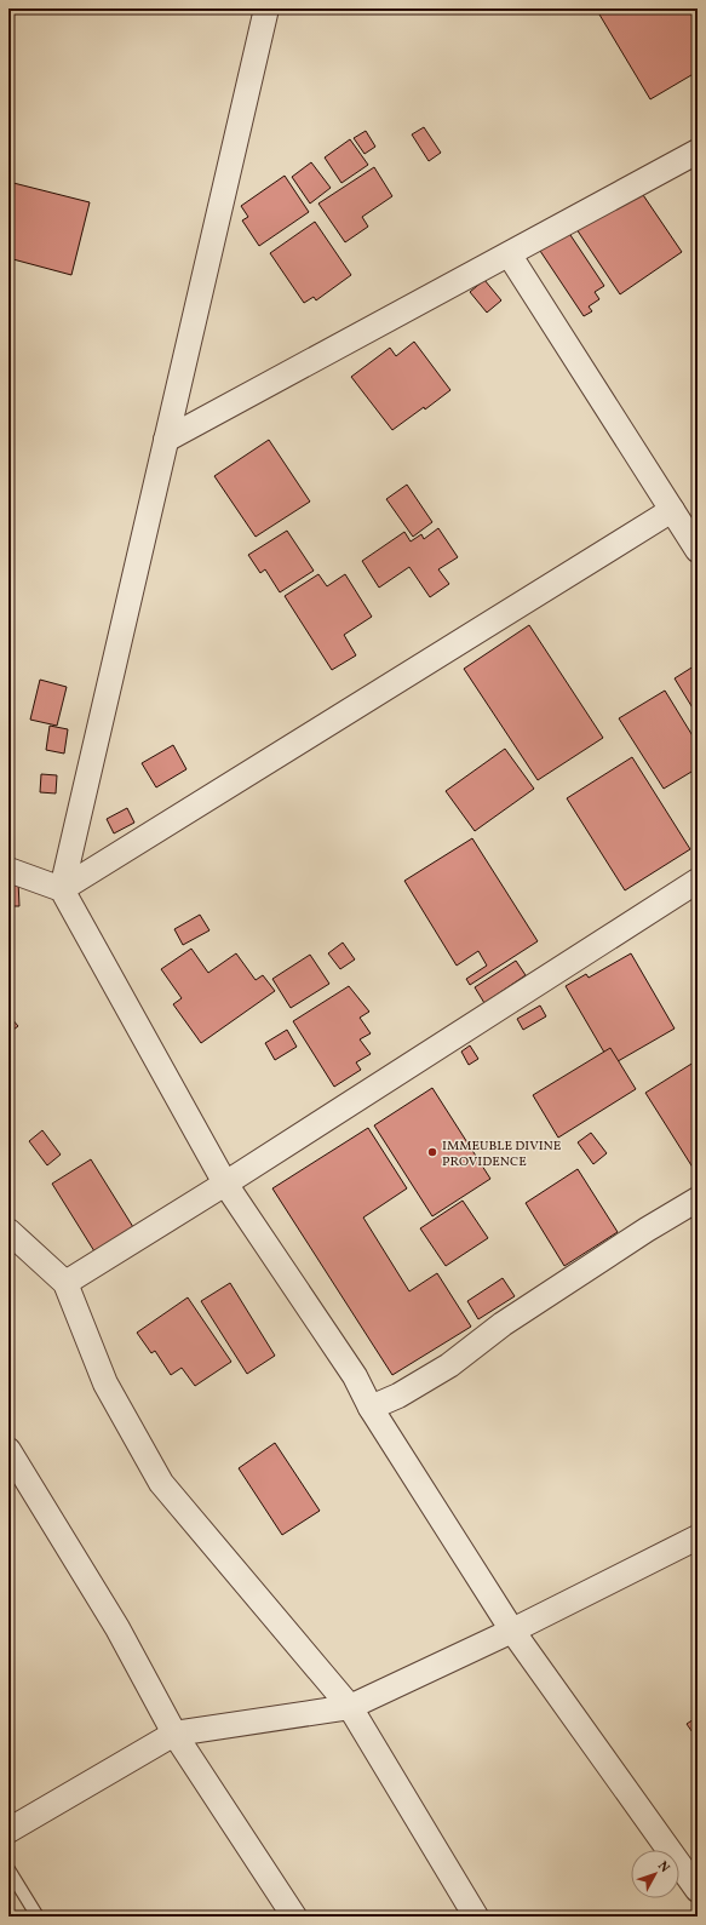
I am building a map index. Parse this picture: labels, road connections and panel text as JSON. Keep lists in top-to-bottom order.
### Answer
{
  "places": ["IMMEUBLE DIVINE PROVIDENCE"],
  "north": "top right"
}
